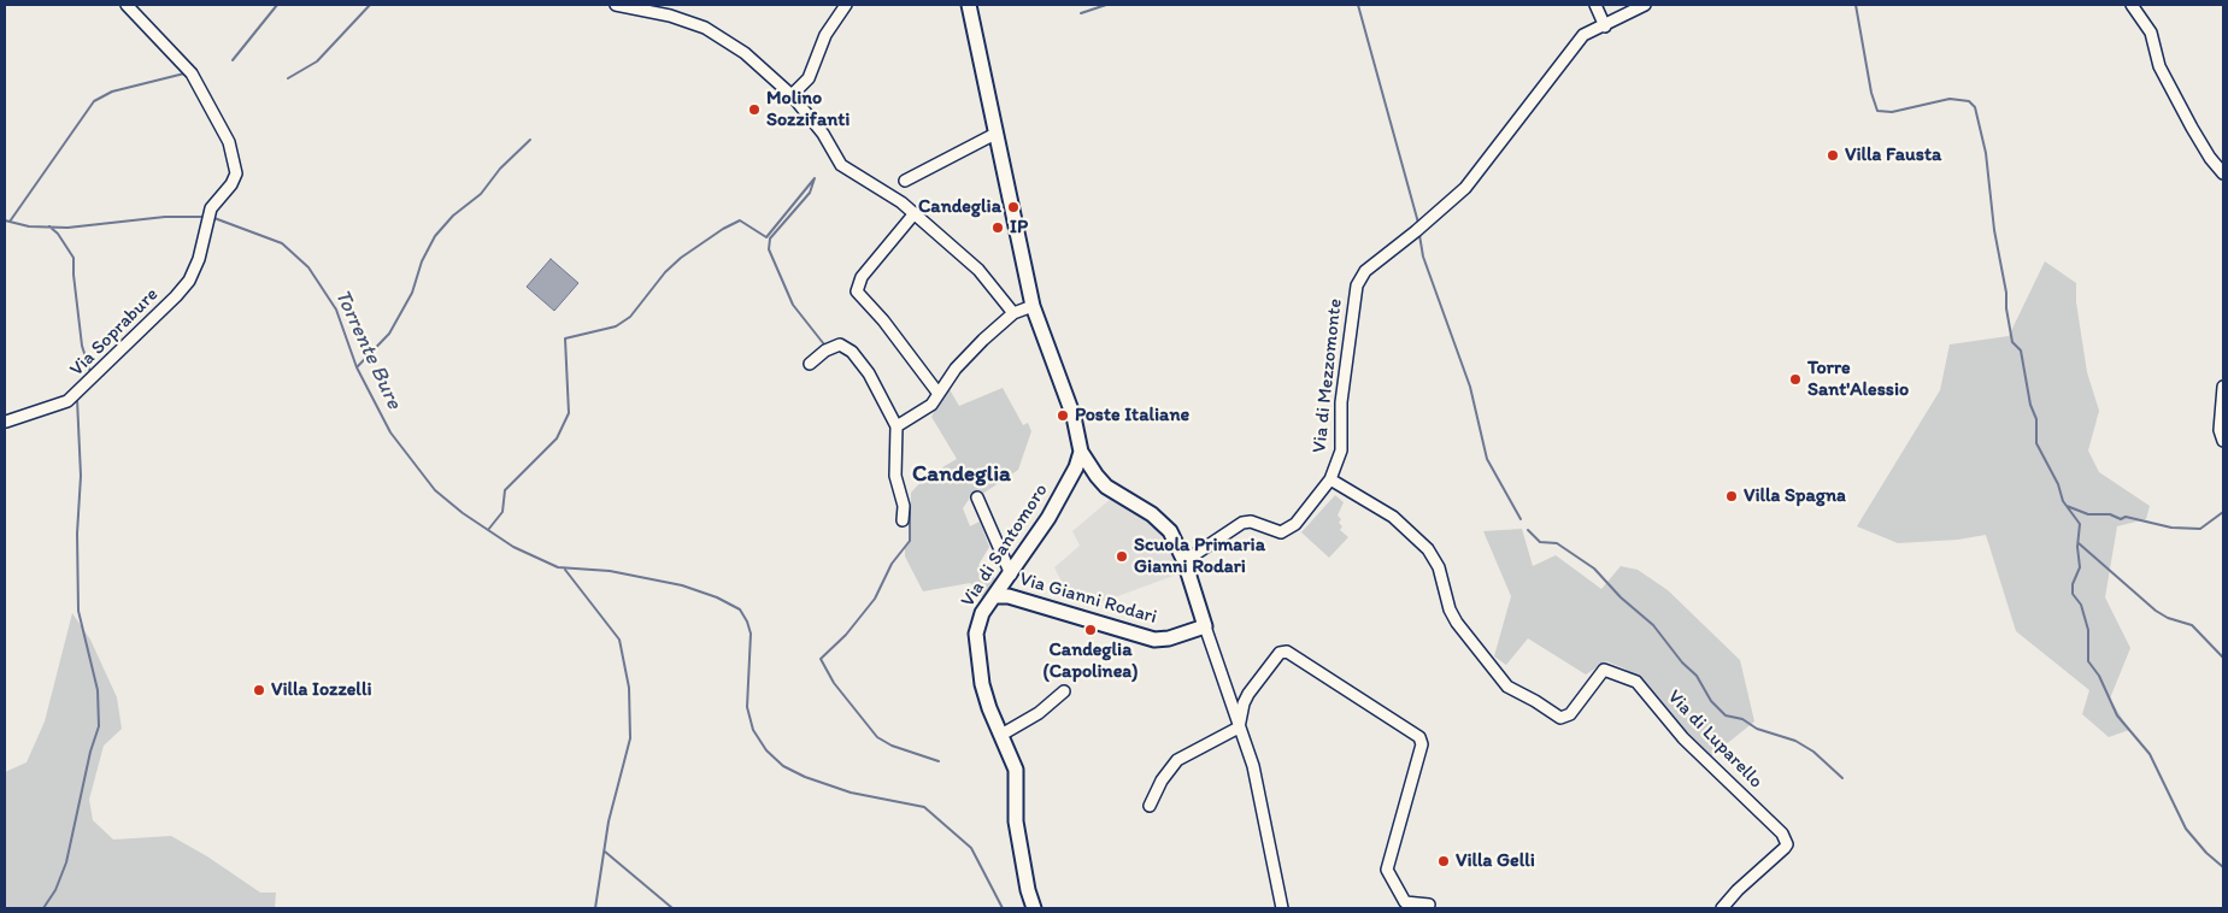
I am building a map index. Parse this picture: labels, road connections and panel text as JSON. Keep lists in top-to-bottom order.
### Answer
{
  "streets": {
    "main road": ["Via di Santomoro", "Via Gianni Rodari"],
    "street": ["Via Soprabure", "Via di Mezzomonte", "Via di Luparello"]
  },
  "crossings": [
    ["Via di Mezzomonte", "Via di Luparello"],
    ["Via di Santomoro", "Via Gianni Rodari"]
  ],
  "districts": ["Candeglia"],
  "water": ["Torrente Bure"],
  "places": [
    "Molino Sozzifanti",
    "Villa Fausta",
    "Candeglia",
    "IP",
    "Torre Sant'Alessio",
    "Poste Italiane",
    "Villa Spagna",
    "Scuola Primaria Gianni Rodari",
    "Candeglia (Capolinea)",
    "Villa Iozzelli",
    "Villa Gelli"
  ]
}
